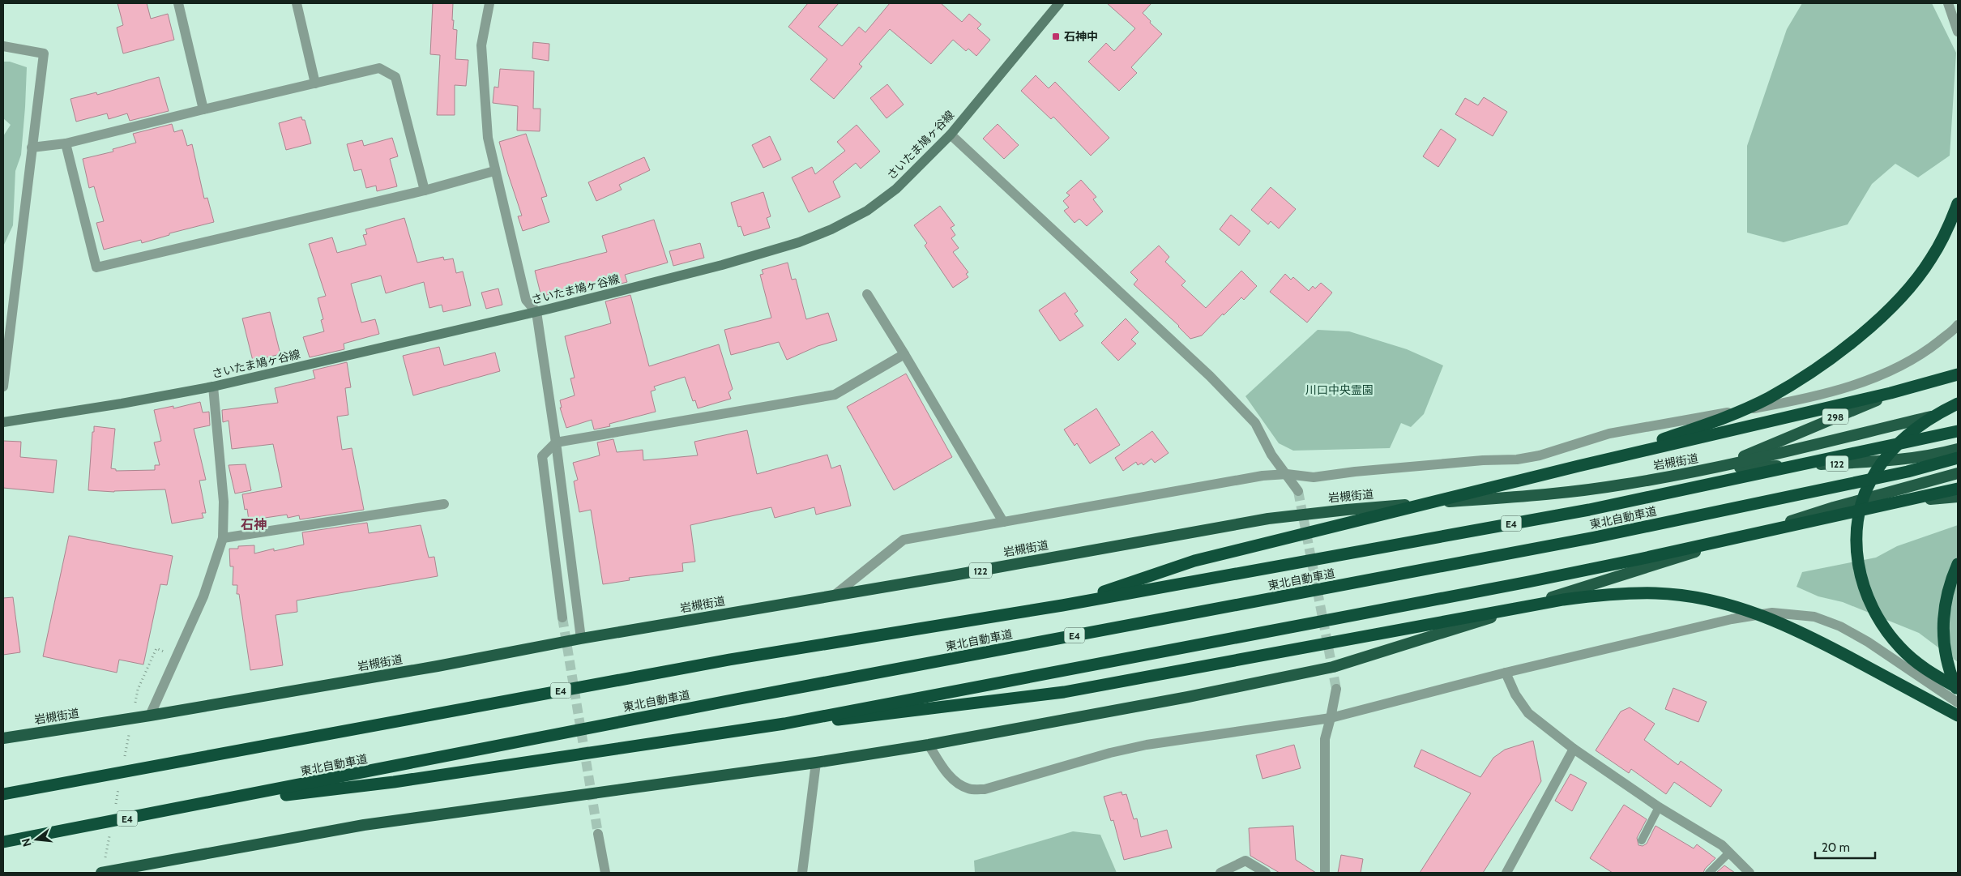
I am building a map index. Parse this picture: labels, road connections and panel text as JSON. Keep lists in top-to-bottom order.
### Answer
{
  "streets": {
    "highway": [
      "298",
      "岩槻街道",
      "122",
      "東北自動車道",
      "E4"
    ],
    "main road": ["さいたま鳩ヶ谷線"]
  },
  "crossings": [
    ["298", "岩槻街道"],
    ["298", "122"],
    ["岩槻街道", "122"]
  ],
  "districts": ["石神"],
  "parks": ["川口中央霊園"],
  "places": {
    "transit": ["石神中"]
  },
  "scale_bar": "20 m",
  "north": "left"
}
